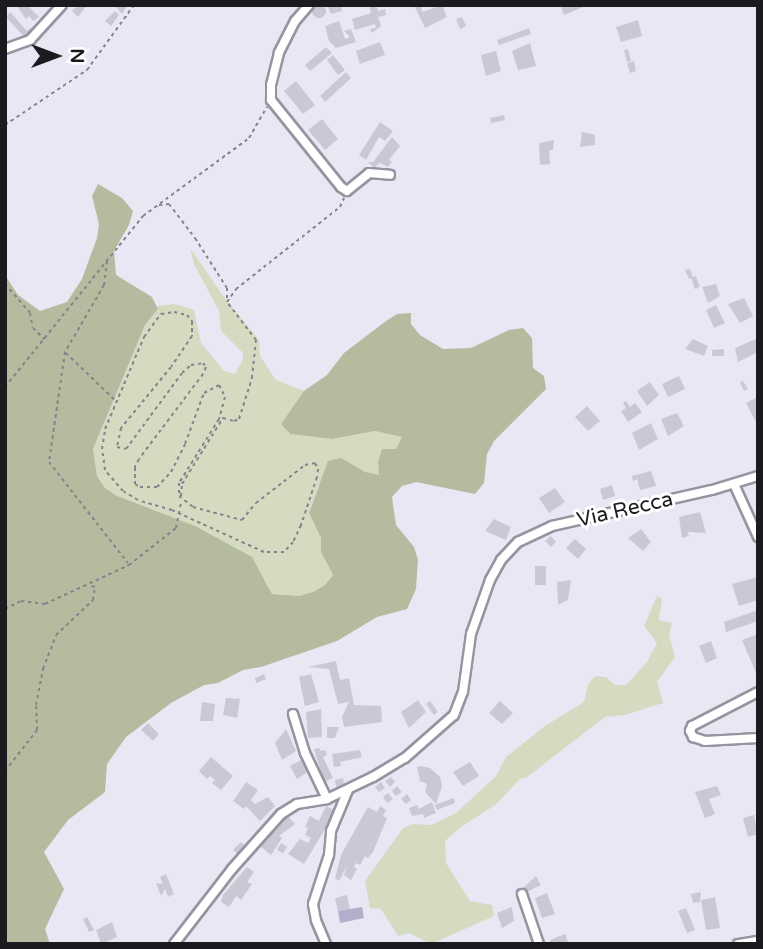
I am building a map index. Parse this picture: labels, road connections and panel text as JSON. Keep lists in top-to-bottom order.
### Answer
{
  "streets": {
    "street": ["Via Recca"]
  },
  "north": "right"
}
